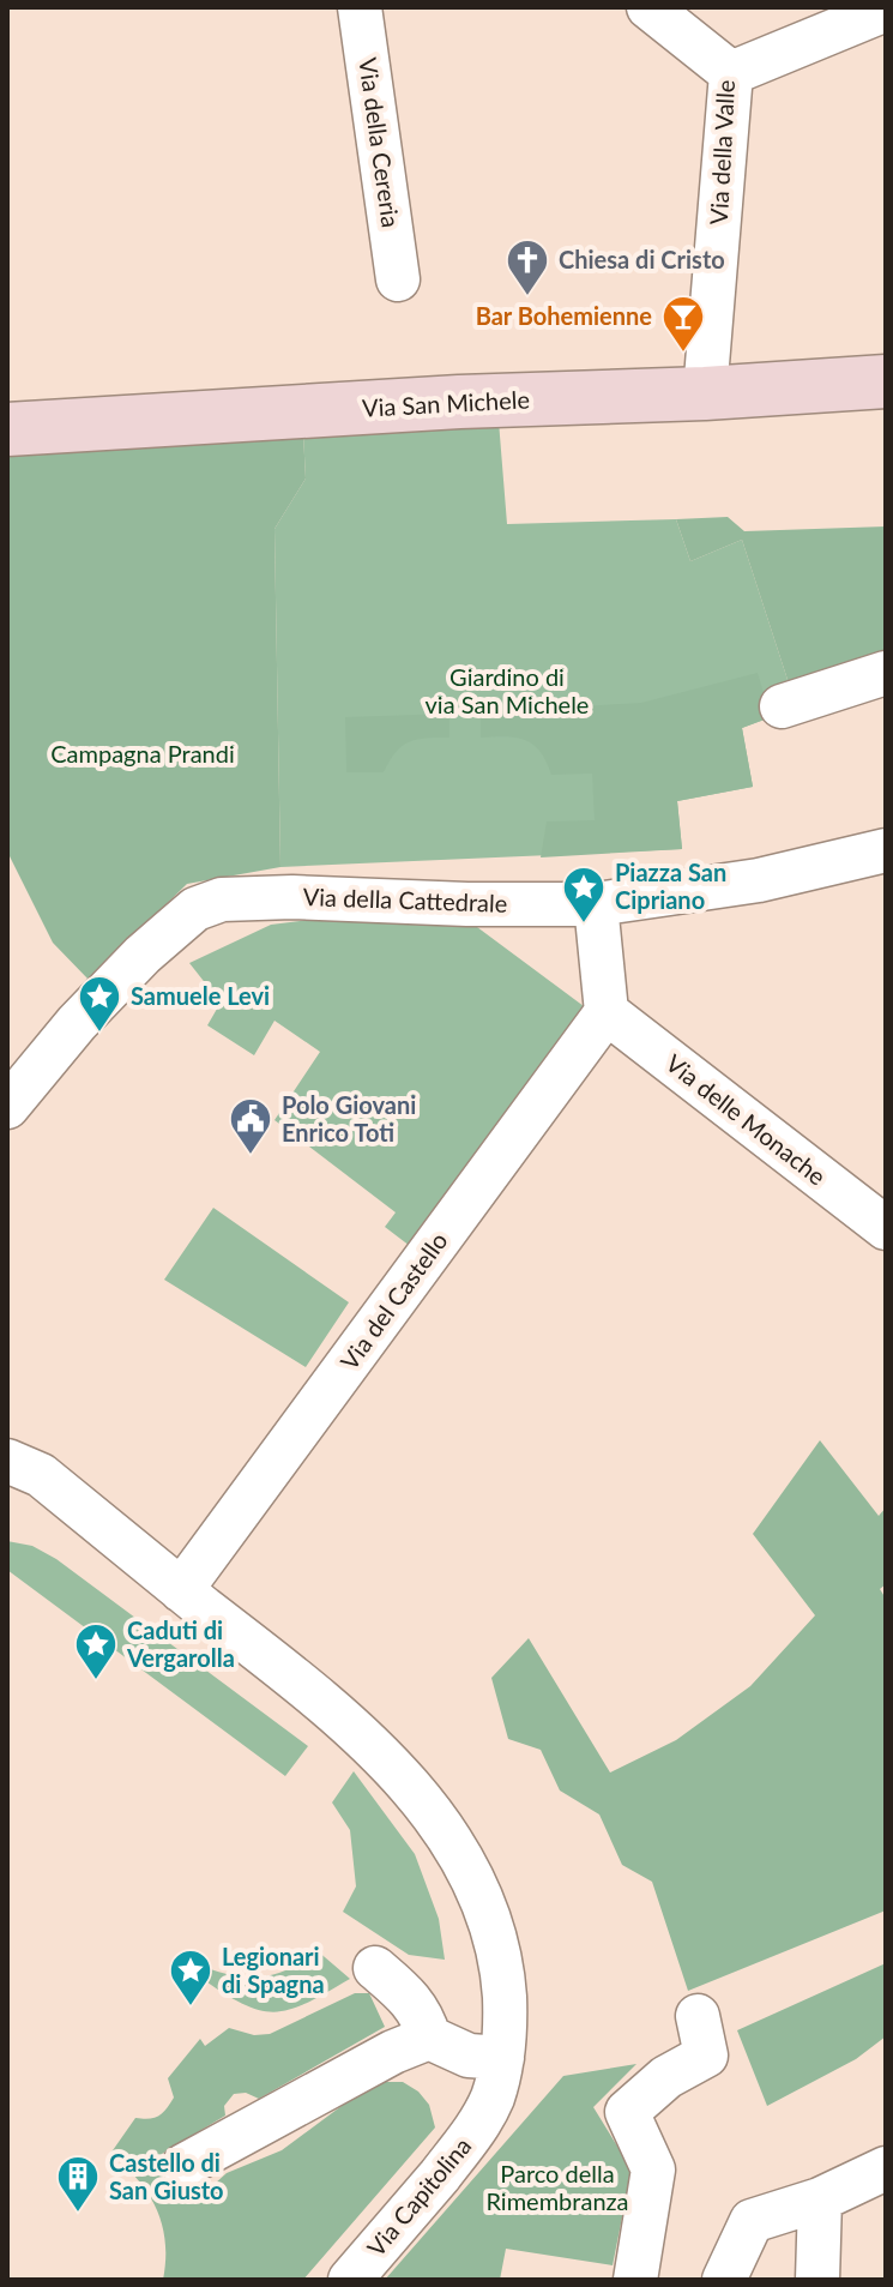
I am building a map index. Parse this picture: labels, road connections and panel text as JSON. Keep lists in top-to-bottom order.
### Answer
{
  "streets": {
    "street": [
      "Via della Cereria",
      "Via della Valle",
      "Via San Michele",
      "Via della Cattedrale",
      "Via delle Monache",
      "Via del Castello",
      "Via Capitolina"
    ]
  },
  "crossings": [
    ["Via della Valle", "Via San Michele"],
    ["Via delle Monache", "Via del Castello"],
    ["Via del Castello", "Via Capitolina"]
  ],
  "parks": ["Giardino di via San Michele", "Campagna Prandi", "Parco della Rimembranza"],
  "places": {
    "church": ["Chiesa di Cristo"],
    "bar": ["Bar Bohemienne"],
    "place": [
      "Piazza San Cipriano",
      "Samuele Levi",
      "Caduti di Vergarolla",
      "Legionari di Spagna"
    ],
    "public building": ["Polo Giovani Enrico Toti"],
    "building": ["Castello di San Giusto"]
  }
}
